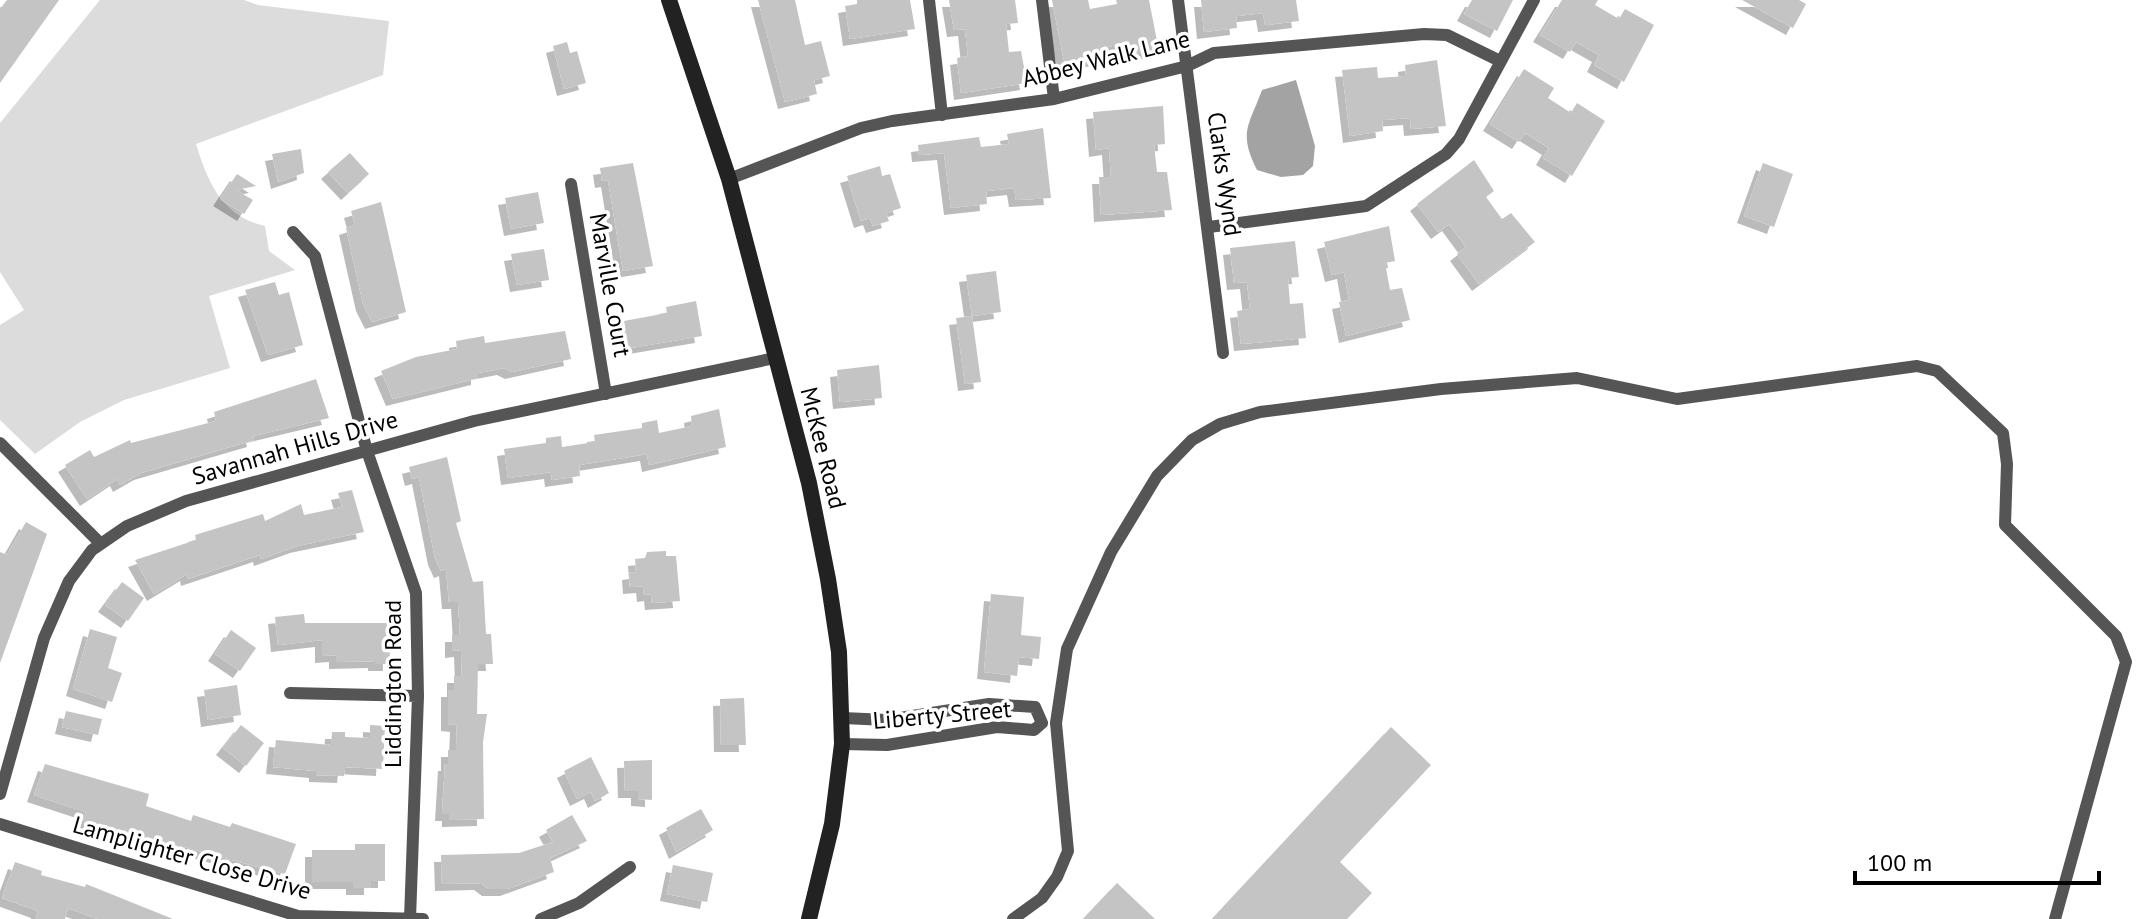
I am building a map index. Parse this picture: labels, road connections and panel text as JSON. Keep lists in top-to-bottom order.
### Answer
{
  "streets": {
    "street": [
      "Abbey Walk Lane",
      "Clarks Wynd",
      "Marville Court",
      "Savannah Hills Drive",
      "McKee Road",
      "Liddington Road",
      "Liberty Street",
      "Lamplighter Close Drive"
    ]
  },
  "crossings": [
    ["Abbey Walk Lane", "Clarks Wynd"],
    ["Abbey Walk Lane", "McKee Road"],
    ["Marville Court", "Savannah Hills Drive"],
    ["Savannah Hills Drive", "McKee Road"],
    ["Savannah Hills Drive", "Liddington Road"],
    ["McKee Road", "Liberty Street"],
    ["Liddington Road", "Lamplighter Close Drive"]
  ],
  "scale_bar": "100 m"
}
